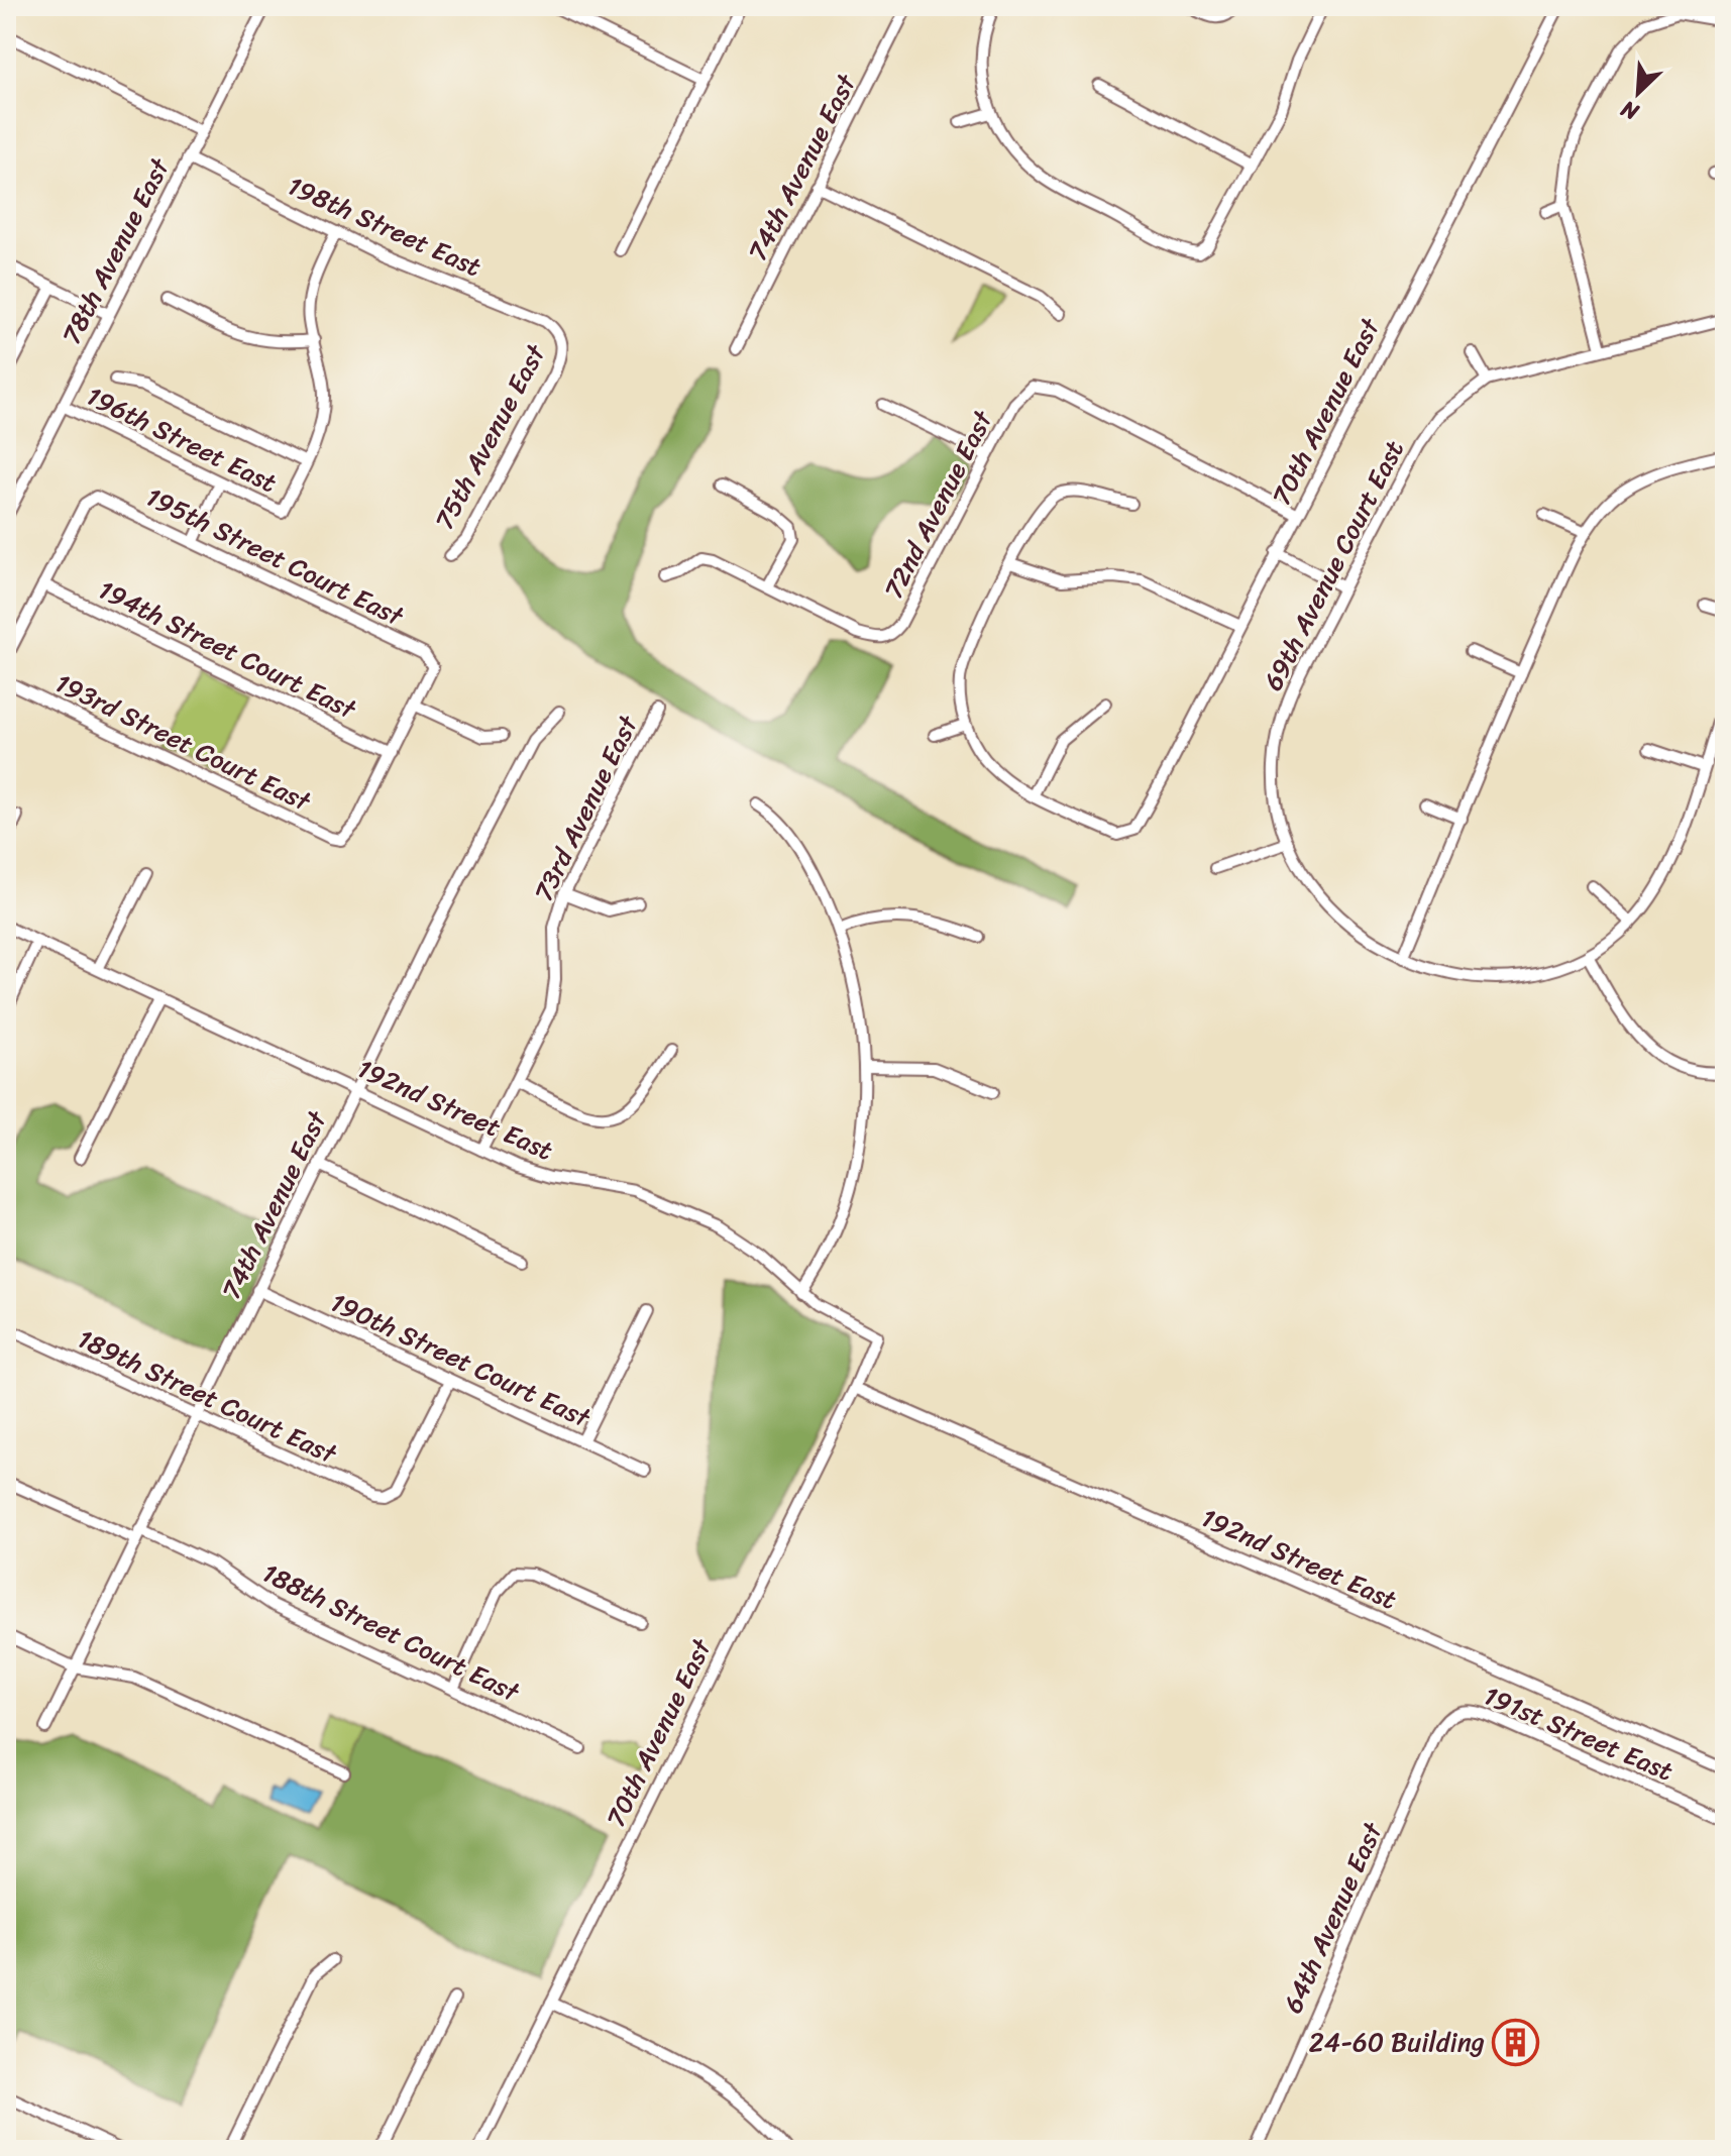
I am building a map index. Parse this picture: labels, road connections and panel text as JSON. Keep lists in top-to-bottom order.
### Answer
{
  "streets": {
    "street": [
      "74th Avenue East",
      "198th Street East",
      "78th Avenue East",
      "70th Avenue East",
      "75th Avenue East",
      "196th Street East",
      "72nd Avenue East",
      "195th Street Court East",
      "69th Avenue Court East",
      "194th Street Court East",
      "193rd Street Court East",
      "73rd Avenue East",
      "192nd Street East",
      "190th Street Court East",
      "189th Street Court East",
      "188th Street Court East",
      "191st Street East",
      "64th Avenue East"
    ]
  },
  "crossings": [
    ["74th Avenue East", "192nd Street East"],
    ["74th Avenue East", "190th Street Court East"],
    ["74th Avenue East", "189th Street Court East"],
    ["74th Avenue East", "188th Street Court East"],
    ["198th Street East", "78th Avenue East"],
    ["198th Street East", "75th Avenue East"],
    ["78th Avenue East", "196th Street East"],
    ["70th Avenue East", "72nd Avenue East"],
    ["70th Avenue East", "192nd Street East"],
    ["195th Street Court East", "194th Street Court East"],
    ["194th Street Court East", "193rd Street Court East"],
    ["73rd Avenue East", "192nd Street East"],
    ["190th Street Court East", "189th Street Court East"],
    ["191st Street East", "64th Avenue East"]
  ],
  "places": {
    "building": ["24-60 Building"]
  },
  "north": "bottom left"
}
